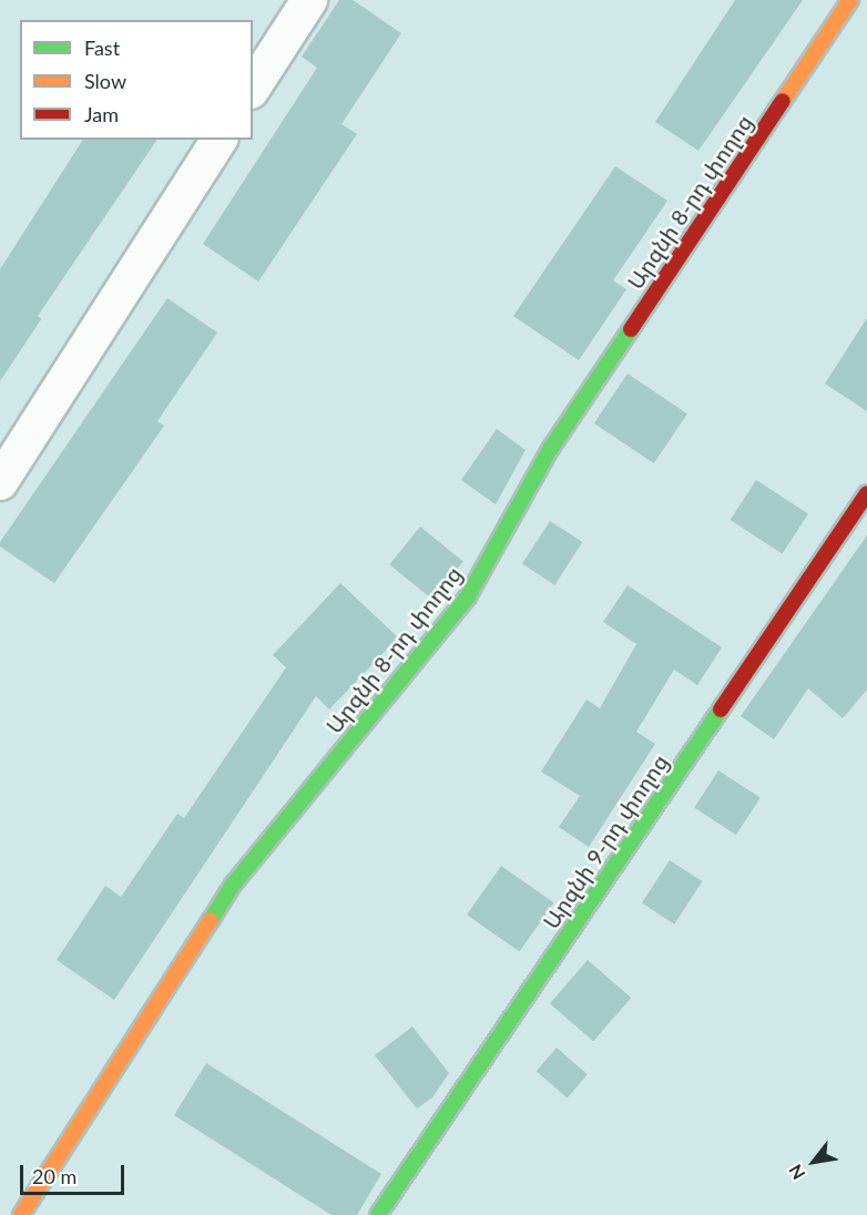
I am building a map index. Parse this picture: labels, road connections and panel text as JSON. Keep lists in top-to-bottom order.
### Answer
{
  "streets": {
    "street": ["Արզնի 8-րդ փողոց", "Արզնի 9-րդ փողոց"]
  },
  "legend": ["Fast", "Slow", "Jam"],
  "scale_bar": "20 m",
  "north": "bottom left"
}
